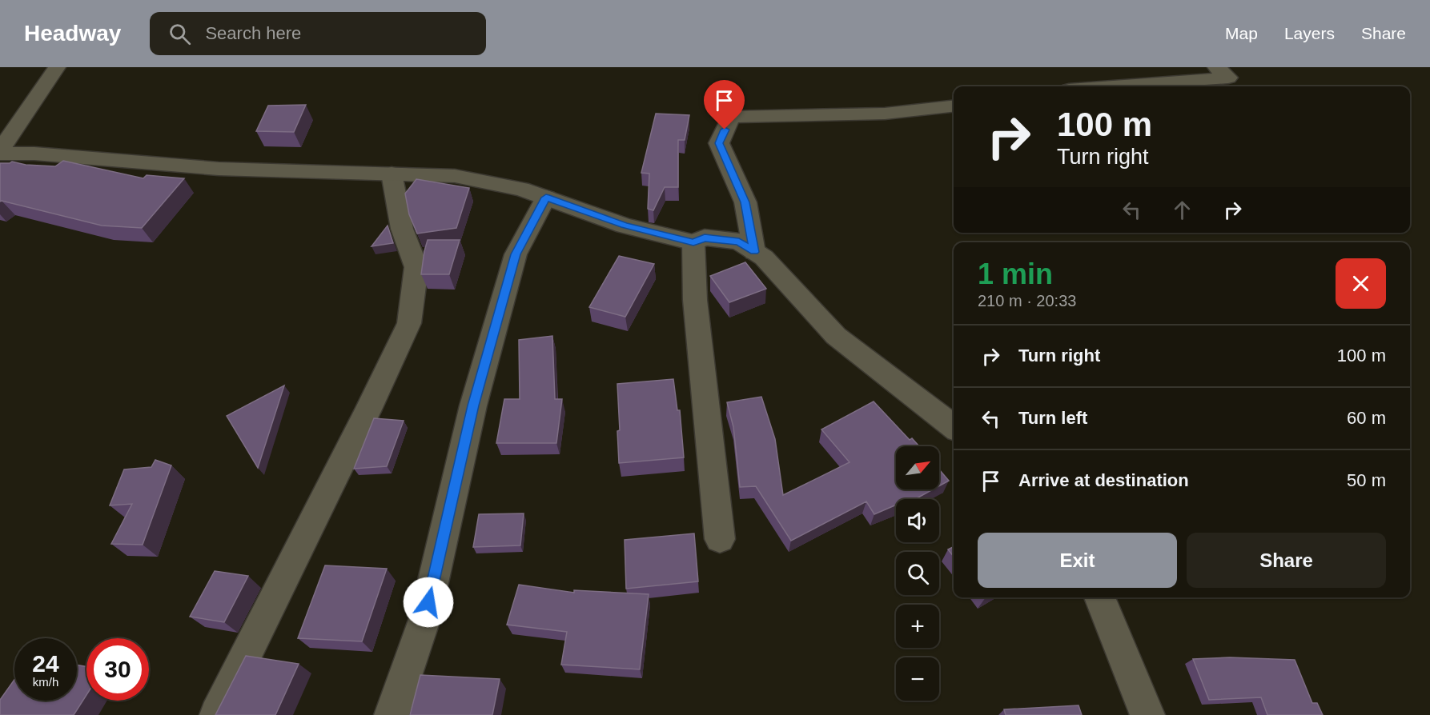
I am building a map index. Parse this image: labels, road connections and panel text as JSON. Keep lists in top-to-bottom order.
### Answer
{
  "north": "top right",
  "page": {
    "header": "Headway",
    "search": "Search here",
    "nav": ["Map", "Layers", "Share"],
    "turn": ["100 m", "Turn right"],
    "heading": ["1 min", "210 m · 20:33"],
    "list": [
      {
        "name": "Turn right",
        "value": "100 m"
      },
      {
        "name": "Turn left",
        "value": "60 m"
      },
      {
        "name": "Arrive at destination",
        "value": "50 m"
      }
    ],
    "map_buttons": ["+", "−"],
    "buttons": ["Exit", "Share"],
    "speed": "24 km/h",
    "limit": "30"
  }
}
